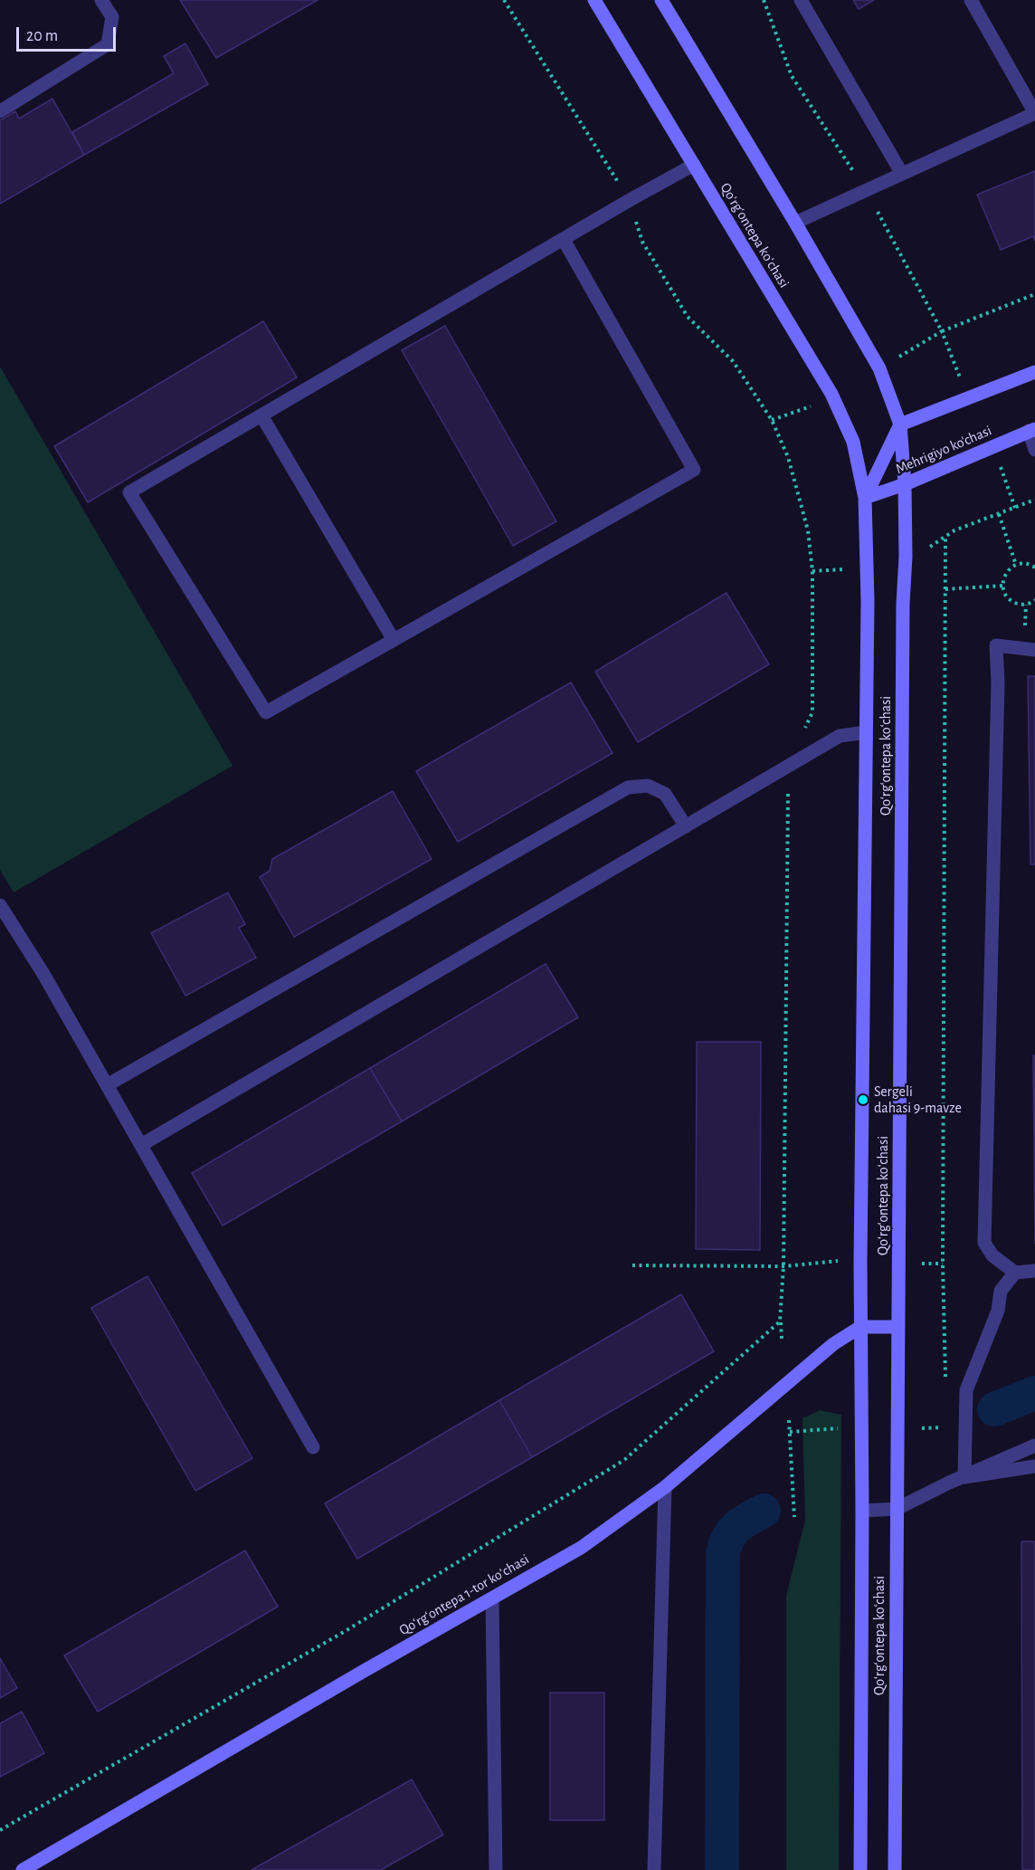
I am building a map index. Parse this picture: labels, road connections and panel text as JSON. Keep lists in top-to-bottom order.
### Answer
{
  "streets": {
    "main road": ["Qoʻrgʻontepa koʻchasi", "Mehrigiyo ko'chasi", "Qoʻrgʻontepa 1-tor koʻchasi"]
  },
  "crossings": [
    ["Qoʻrgʻontepa koʻchasi", "Mehrigiyo ko'chasi"],
    ["Qoʻrgʻontepa koʻchasi", "Qoʻrgʻontepa 1-tor koʻchasi"]
  ],
  "places": ["Sergeli dahasi 9-mavze"],
  "scale_bar": "20 m"
}
